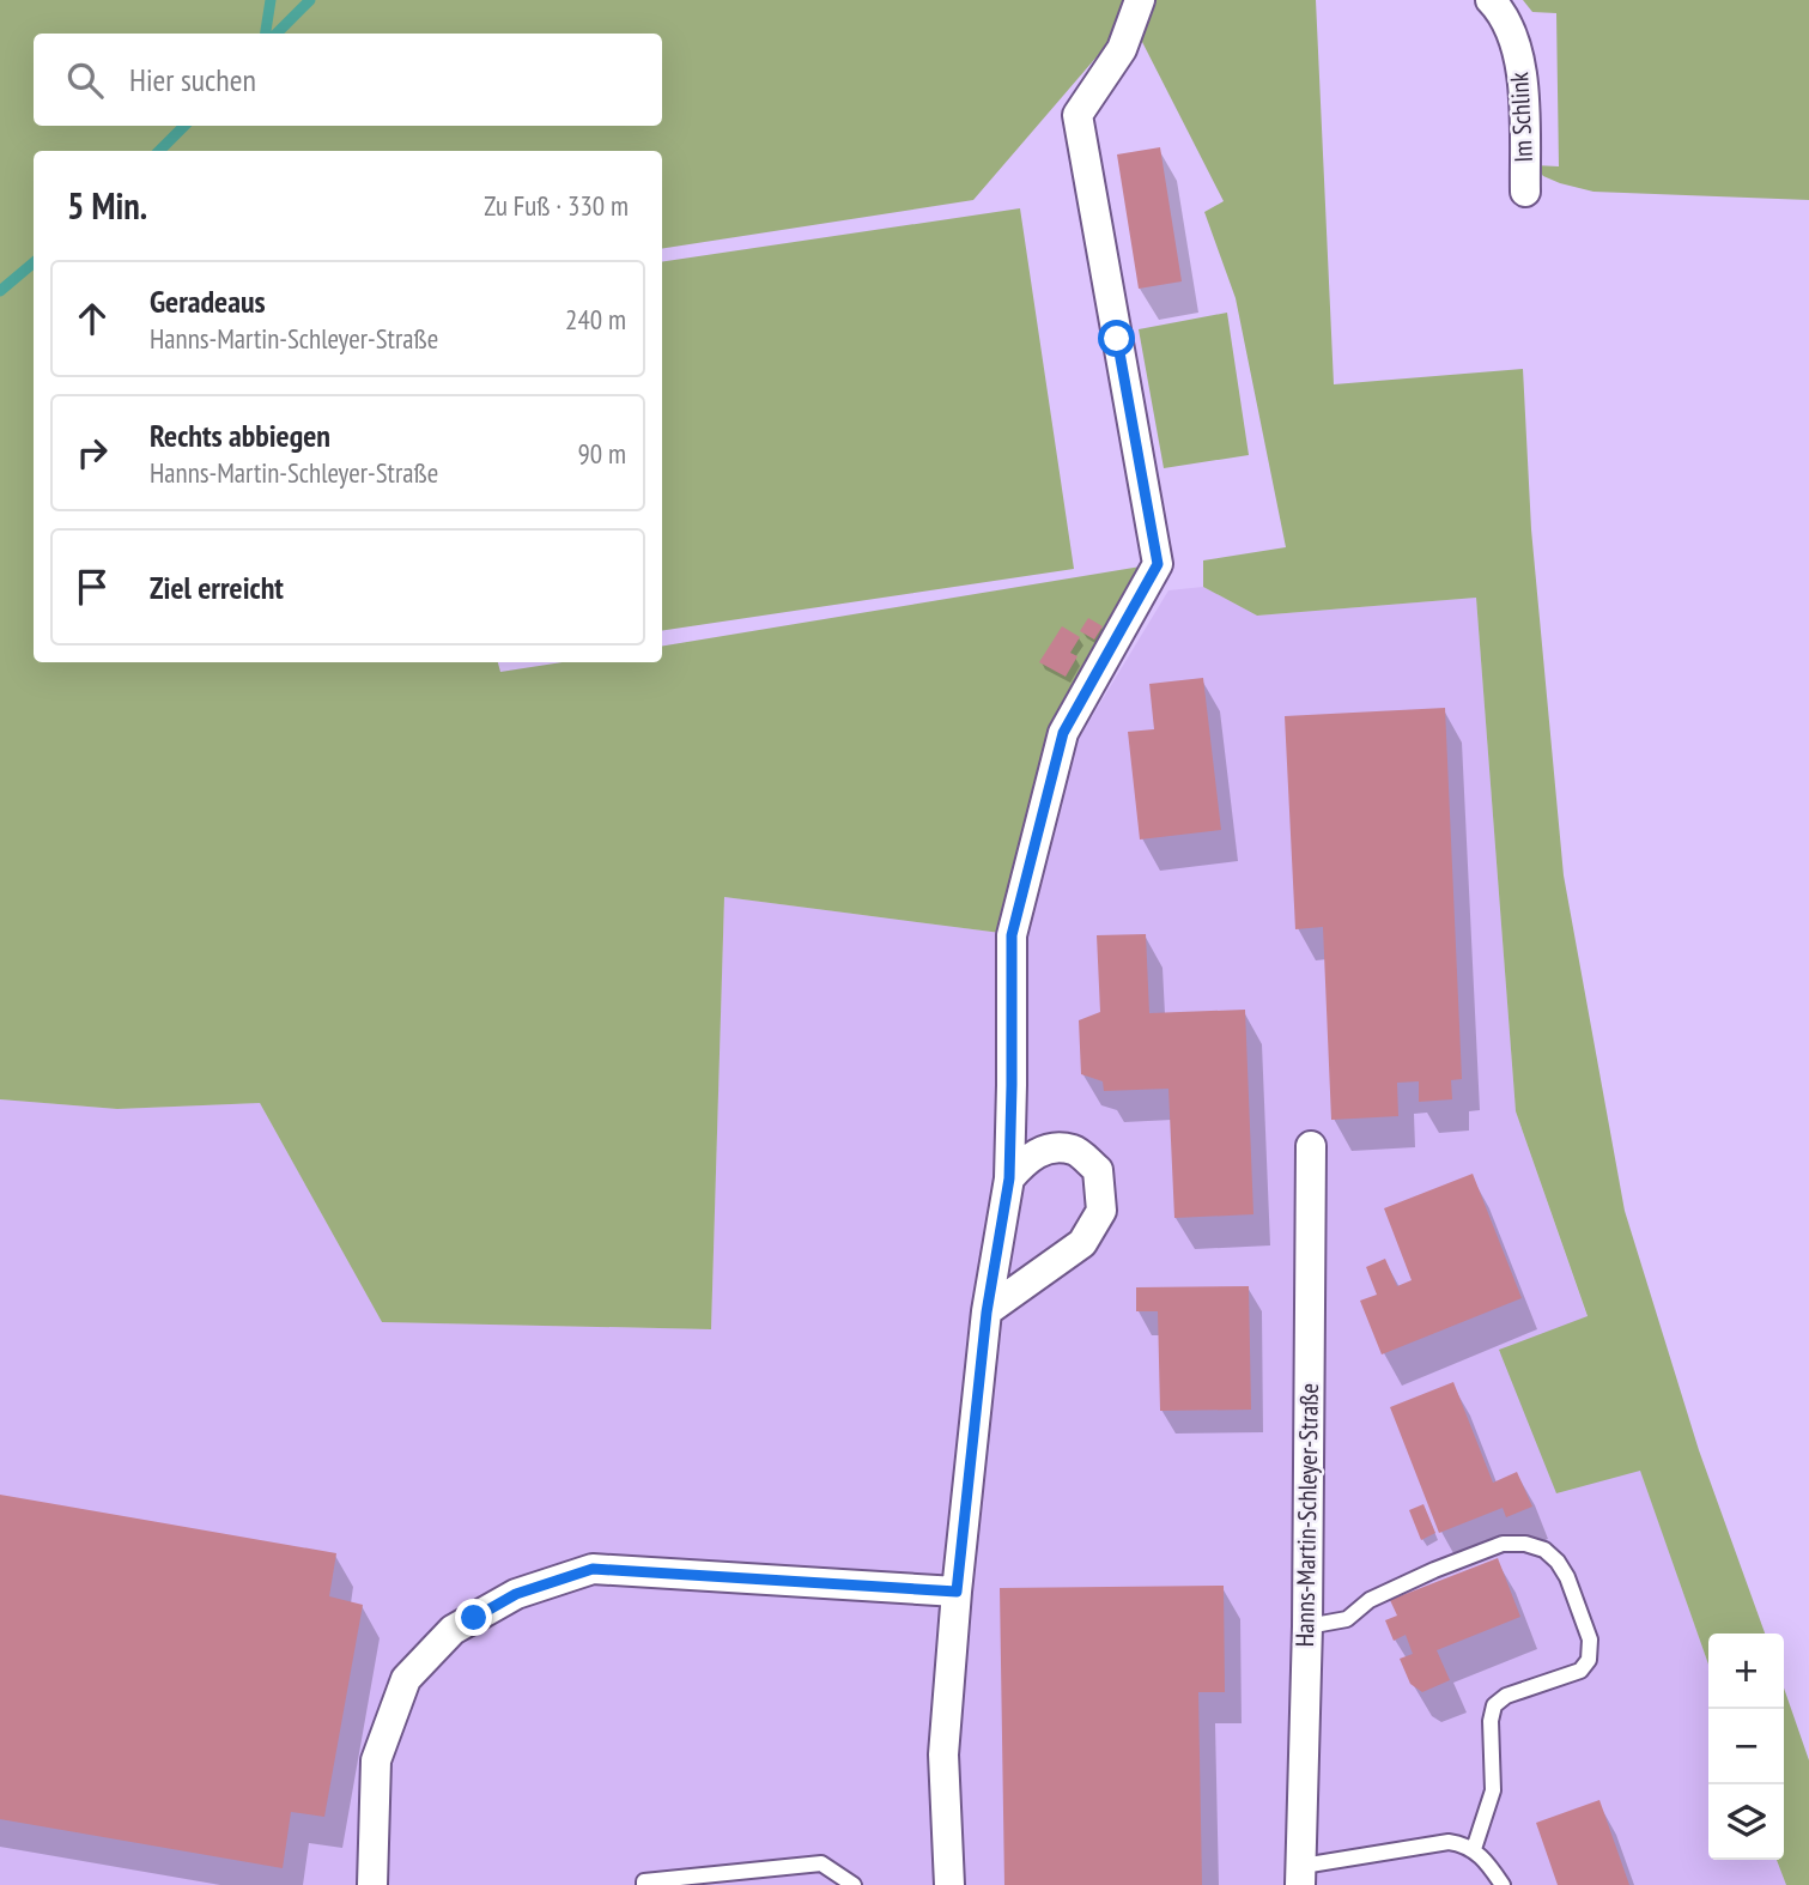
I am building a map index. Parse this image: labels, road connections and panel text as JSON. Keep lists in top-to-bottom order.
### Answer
{
  "streets": {
    "street": ["Im Schlink", "Hanns-Martin-Schleyer-Straße"]
  },
  "page": {
    "search": "Hier suchen",
    "heading": ["5 Min.", "Zu Fuß · 330 m"],
    "list": [
      ["Geradeaus", "Hanns-Martin-Schleyer-Straße", "240 m"],
      ["Rechts abbiegen", "Hanns-Martin-Schleyer-Straße", "90 m"],
      "Ziel erreicht"
    ],
    "map_buttons": ["+", "−"]
  }
}
